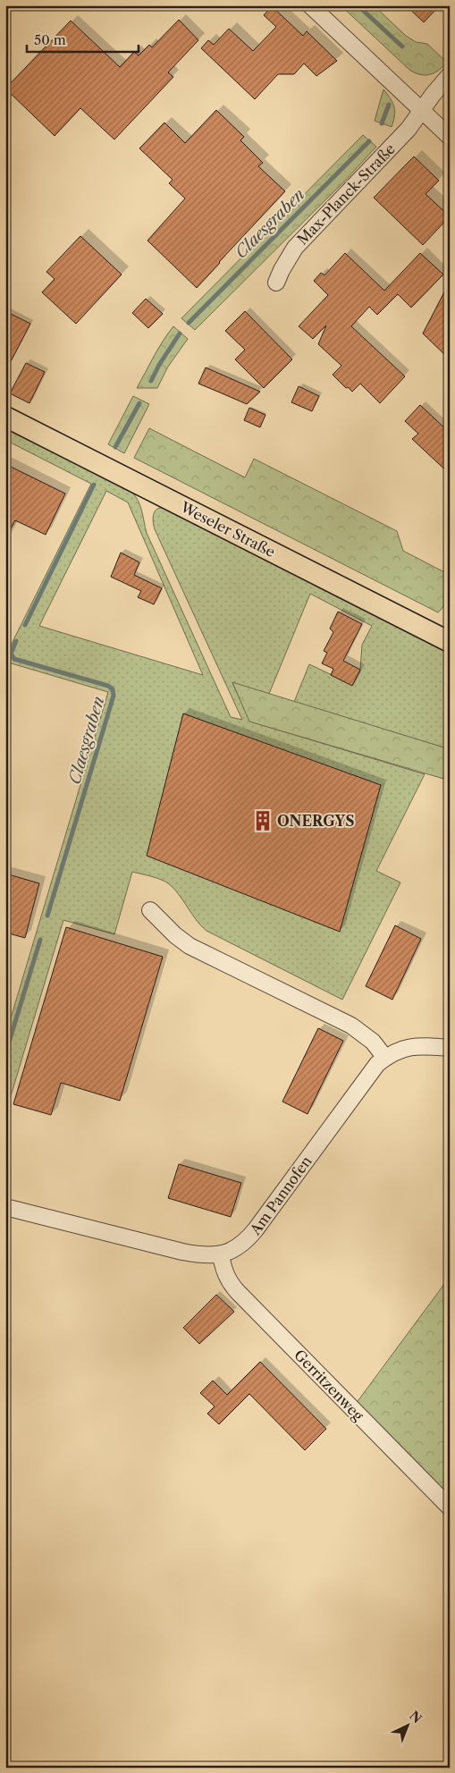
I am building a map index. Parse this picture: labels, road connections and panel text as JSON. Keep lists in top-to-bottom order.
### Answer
{
  "streets": {
    "main road": ["Weseler Straße"],
    "street": ["Max-Planck-Straße", "Am Pannofen", "Gerritzenweg"]
  },
  "crossings": [
    ["Am Pannofen", "Gerritzenweg"]
  ],
  "water": ["Claesgraben"],
  "places": {
    "building": ["ONERGYS"]
  },
  "scale_bar": "50 m",
  "north": "top right"
}
